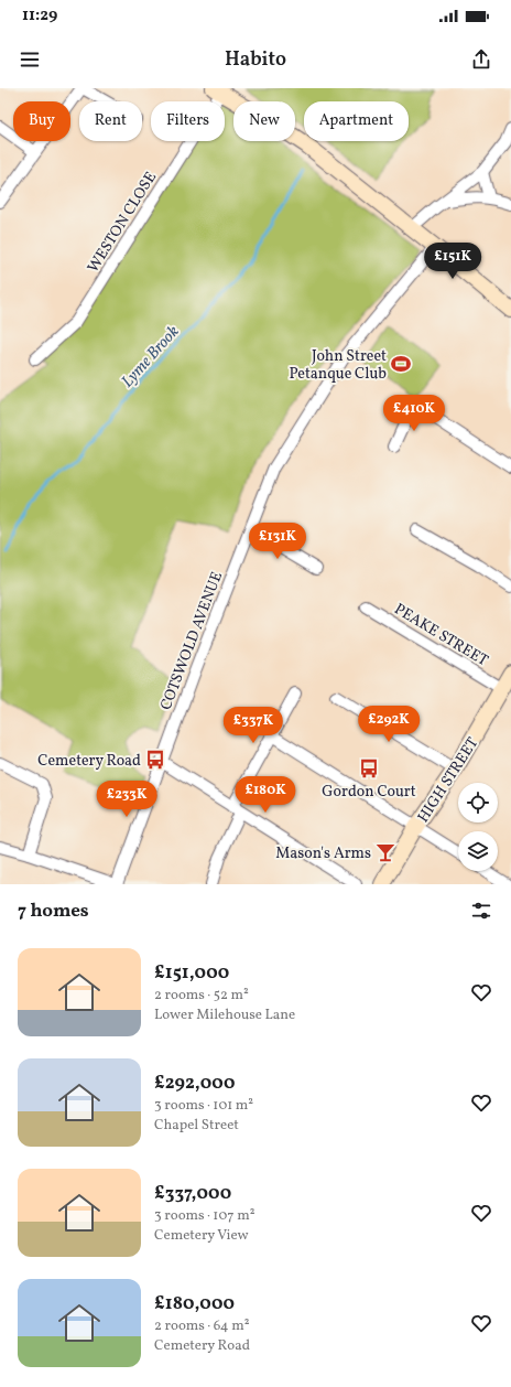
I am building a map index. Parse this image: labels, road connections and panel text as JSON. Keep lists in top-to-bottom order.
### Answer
{
  "streets": {
    "main road": ["HIGH STREET"],
    "street": ["WESTON CLOSE", "PEAKE STREET", "COTSWOLD AVENUE"]
  },
  "crossings": [
    ["PEAKE STREET", "HIGH STREET"]
  ],
  "water": ["Lyme Brook"],
  "places": {
    "sports": ["John Street Petanque Club"],
    "bus stop": ["Cemetery Road", "Gordon Court"],
    "bar": ["Mason's Arms"]
  },
  "page": {
    "status": "11:29",
    "header": "Habito",
    "chip": [
      "Buy",
      "Rent",
      "Filters",
      "New",
      "Apartment"
    ],
    "price": [
      "£151K",
      "£410K",
      "£131K",
      "£292K",
      "£337K",
      "£180K",
      "£233K"
    ],
    "heading": "7 homes",
    "list": [
      {
        "name": "£151,000",
        "note": "2 rooms · 52 m² · Lower Milehouse Lane"
      },
      {
        "name": "£292,000",
        "note": "3 rooms · 101 m² · Chapel Street"
      },
      {
        "name": "£337,000",
        "note": "3 rooms · 107 m² · Cemetery View"
      },
      {
        "name": "£180,000",
        "note": "2 rooms · 64 m² · Cemetery Road"
      }
    ]
  }
}
